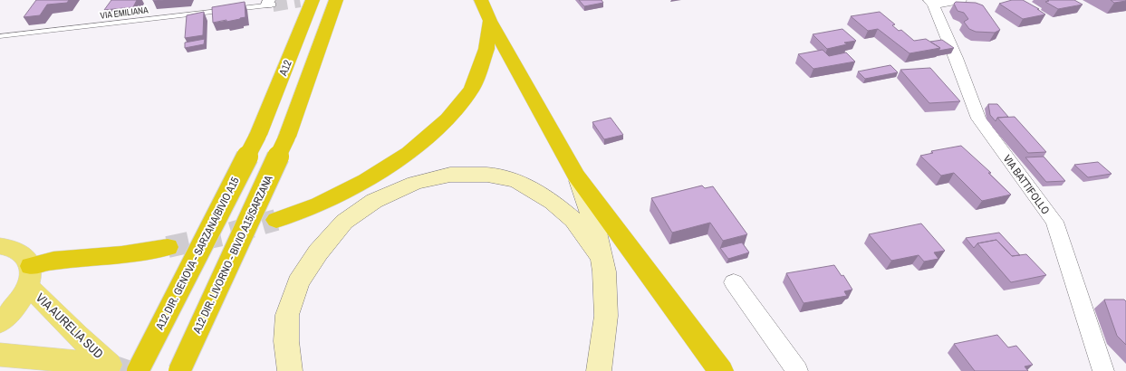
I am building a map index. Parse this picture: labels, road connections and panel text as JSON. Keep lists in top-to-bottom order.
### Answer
{
  "streets": {
    "highway": ["A12", "A12 DIR. GENOVA - SARZANA/BIVIO A15", "A12 DIR. LIVORNO - BIVIO A15/SARZANA"],
    "main road": ["VIA AURELIA SUD"],
    "street": ["VIA BATTIFOLLO"],
    "lane": ["VIA EMILIANA"]
  },
  "crossings": [
    ["A12", "A12 DIR. GENOVA - SARZANA/BIVIO A15"]
  ]
}
